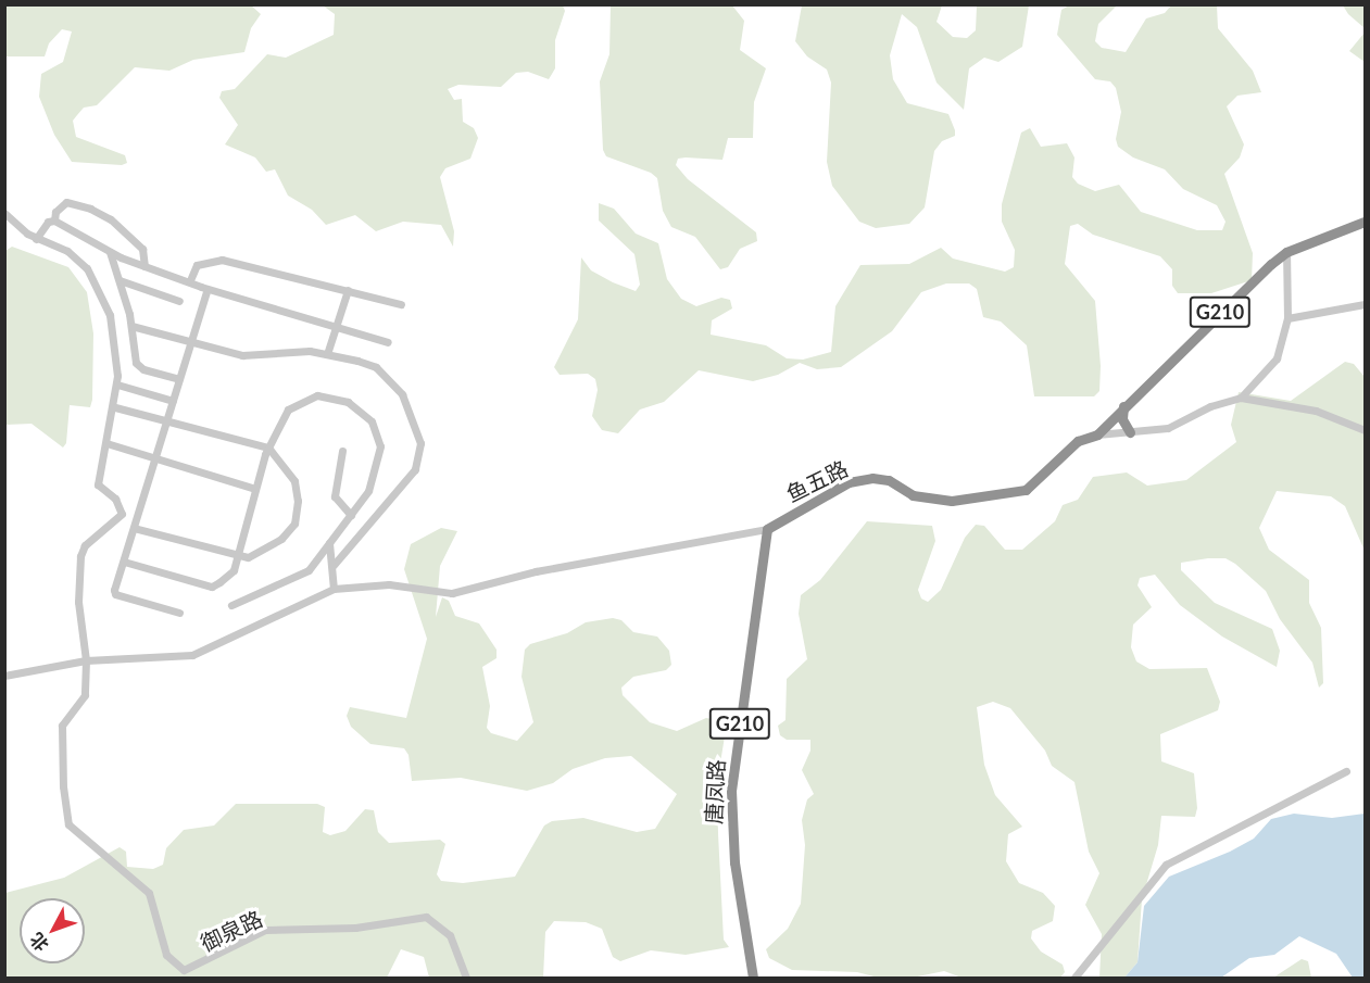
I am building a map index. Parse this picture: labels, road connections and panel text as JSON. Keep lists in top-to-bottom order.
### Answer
{
  "streets": {
    "highway": ["G210", "鱼五路", "唐凤路"],
    "street": ["御泉路"]
  },
  "crossings": [
    ["G210", "鱼五路"],
    ["鱼五路", "唐凤路"]
  ],
  "north": "bottom left"
}
